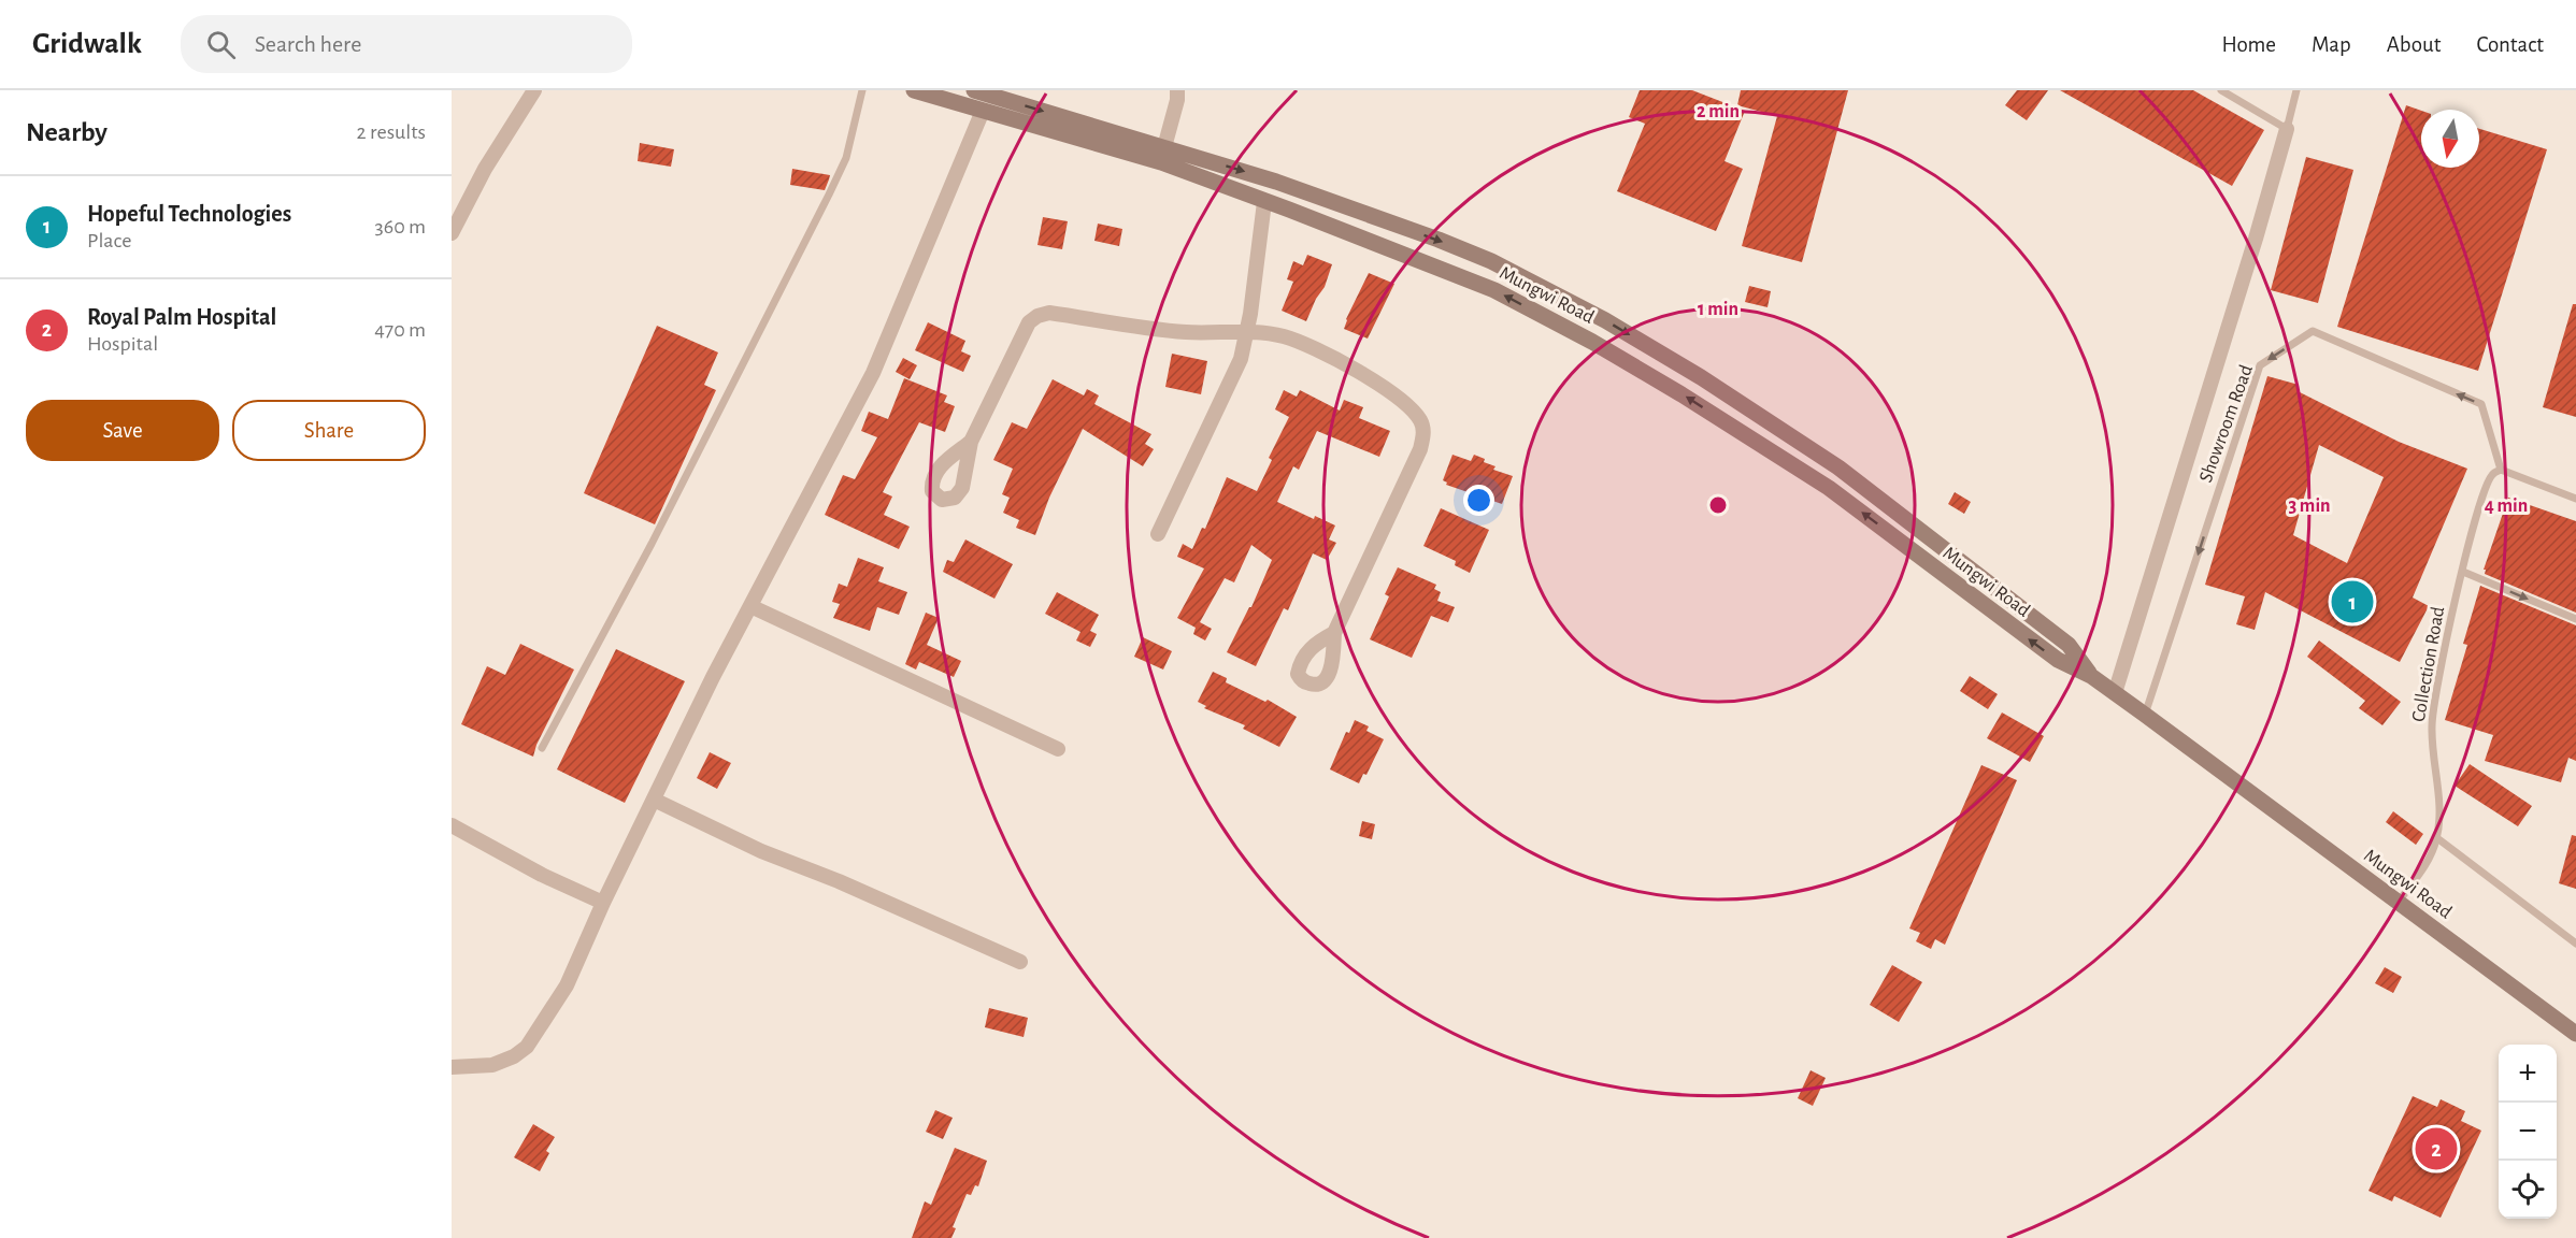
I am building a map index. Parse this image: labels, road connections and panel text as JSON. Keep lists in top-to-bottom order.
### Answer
{
  "streets": {
    "main road": ["Mungwi Road"],
    "lane": ["Showroom Road", "Collection Road"]
  },
  "crossings": [
    ["Mungwi Road", "Showroom Road"],
    ["Mungwi Road", "Collection Road"],
    ["Showroom Road", "Collection Road"]
  ],
  "north": "bottom",
  "page": {
    "header": "Gridwalk",
    "search": "Search here",
    "nav": [
      "Home",
      "Map",
      "About",
      "Contact"
    ],
    "heading": ["Nearby", "2 results"],
    "list": [
      {
        "mark": "1",
        "name": "Hopeful Technologies",
        "note": "Place",
        "value": "360 m"
      },
      {
        "mark": "2",
        "name": "Royal Palm Hospital",
        "note": "Hospital",
        "value": "470 m"
      }
    ],
    "buttons": ["Save", "Share"],
    "pins": ["1", "2"],
    "map_buttons": ["+", "−"]
  },
  "rings": [
    "2 min",
    "1 min",
    "3 min",
    "4 min"
  ]
}
